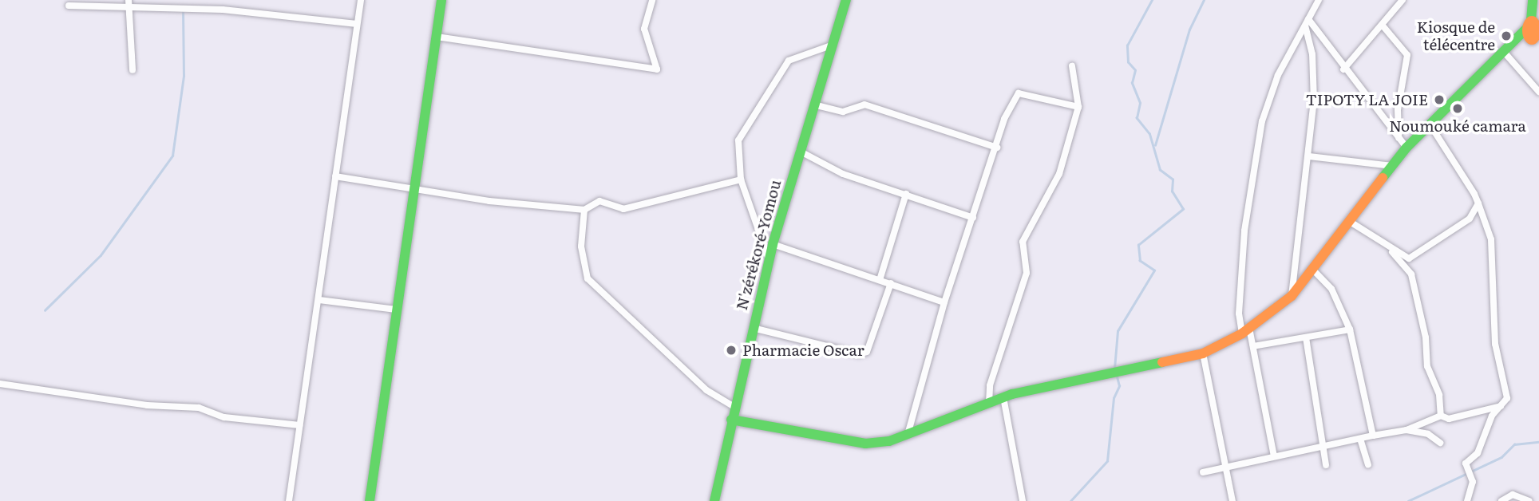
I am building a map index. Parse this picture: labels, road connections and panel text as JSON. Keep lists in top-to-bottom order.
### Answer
{
  "streets": {
    "main road": ["N'zérékoré-Yomou"]
  },
  "places": [
    "Kiosque de télécentre",
    "TIPOTY LA JOIE",
    "Noumouké camara",
    "Pharmacie Oscar"
  ]
}
